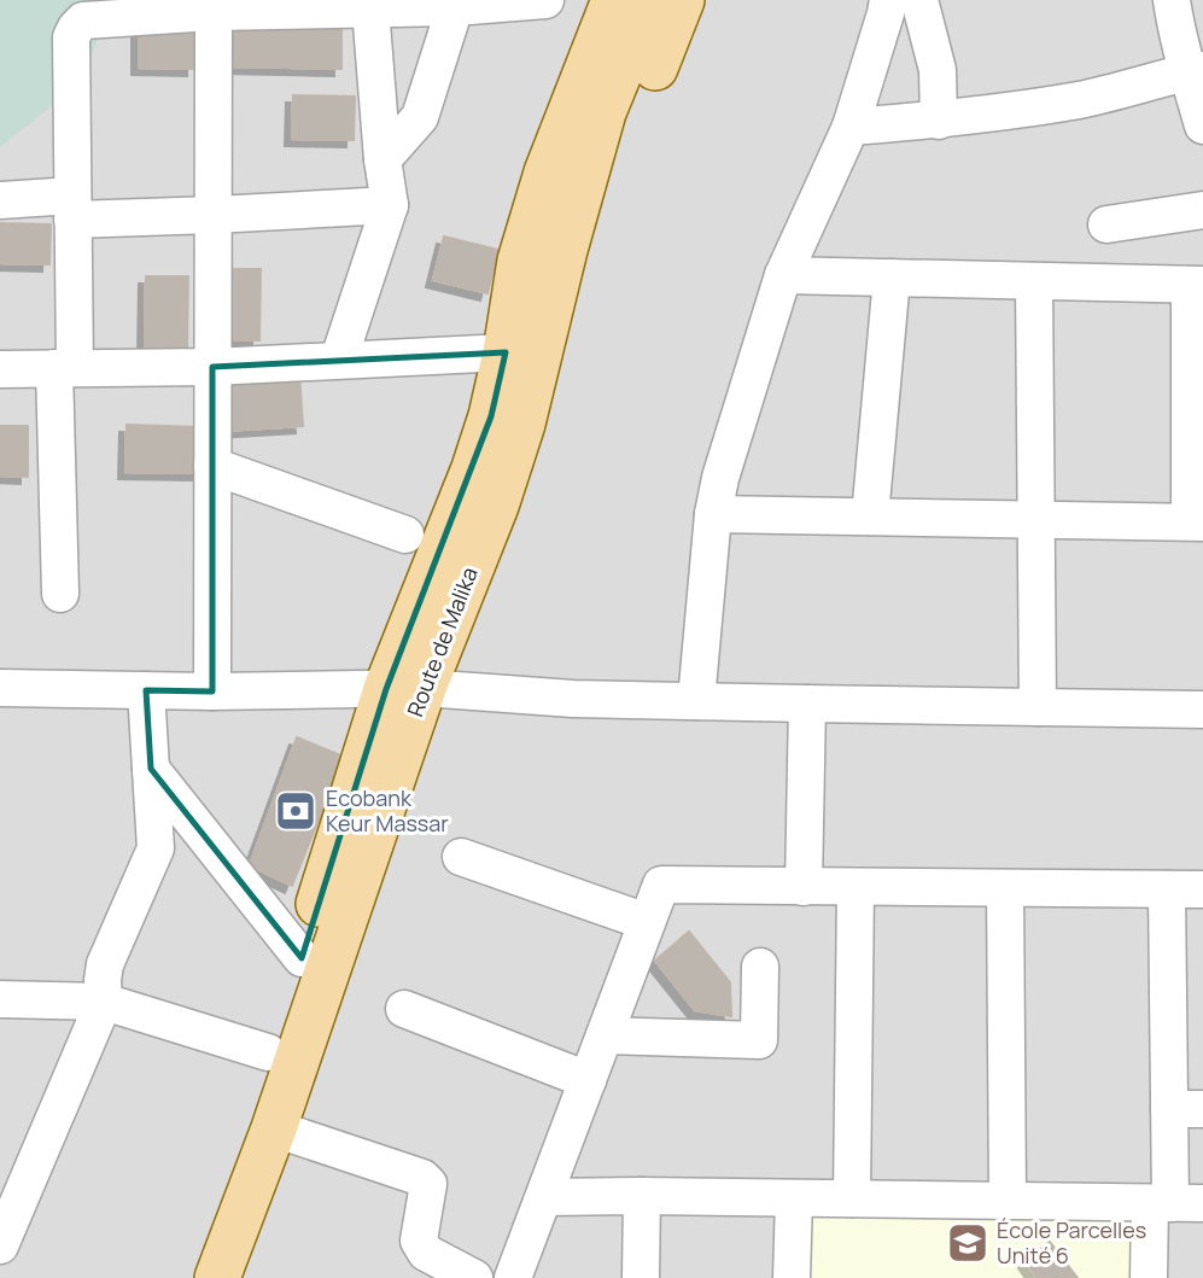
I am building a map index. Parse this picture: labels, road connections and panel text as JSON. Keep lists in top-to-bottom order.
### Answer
{
  "streets": {
    "main road": ["Route de Malika"]
  },
  "places": {
    "bank": ["Ecobank Keur Massar"],
    "school or university": ["École Parcelles Unité 6"]
  }
}
